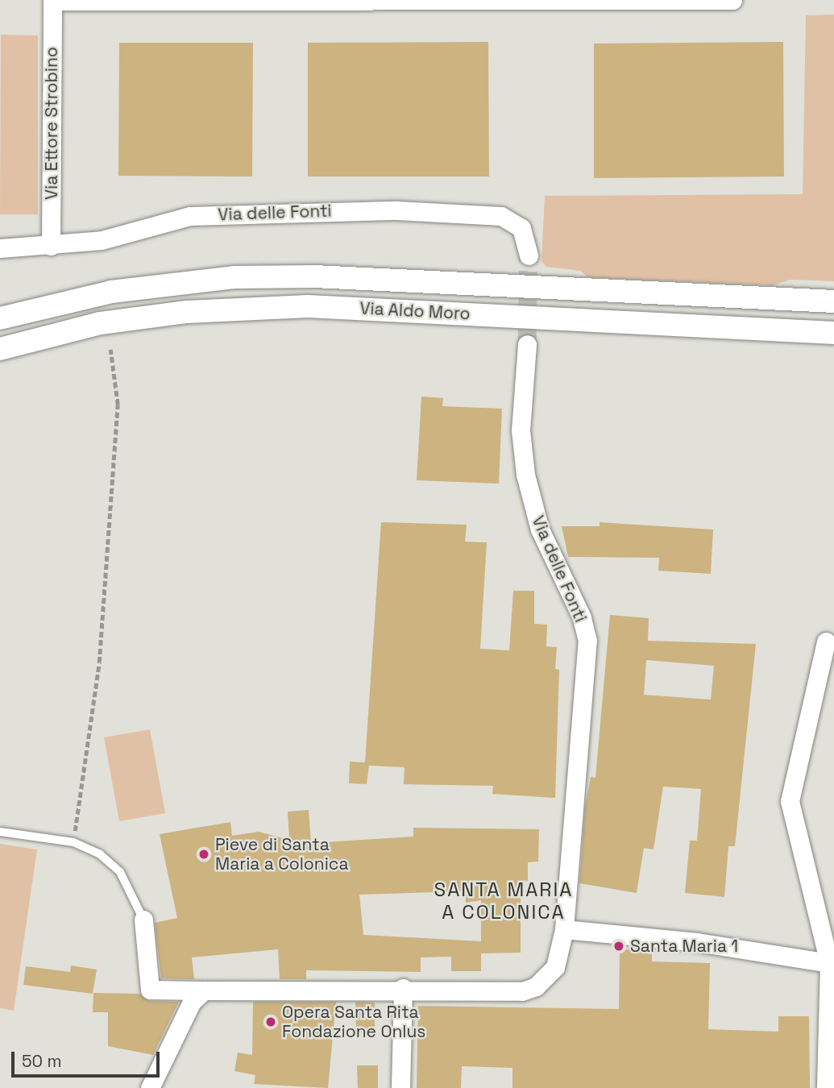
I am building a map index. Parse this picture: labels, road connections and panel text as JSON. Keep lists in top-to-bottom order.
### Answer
{
  "streets": {
    "street": ["Via Ettore Strobino", "Via delle Fonti", "Via Aldo Moro"]
  },
  "crossings": [
    ["Via Ettore Strobino", "Via delle Fonti"]
  ],
  "districts": ["SANTA MARIA A COLONICA"],
  "places": ["Pieve di Santa Maria a Colonica", "Santa Maria 1", "Opera Santa Rita Fondazione Onlus"],
  "scale_bar": "50 m"
}
